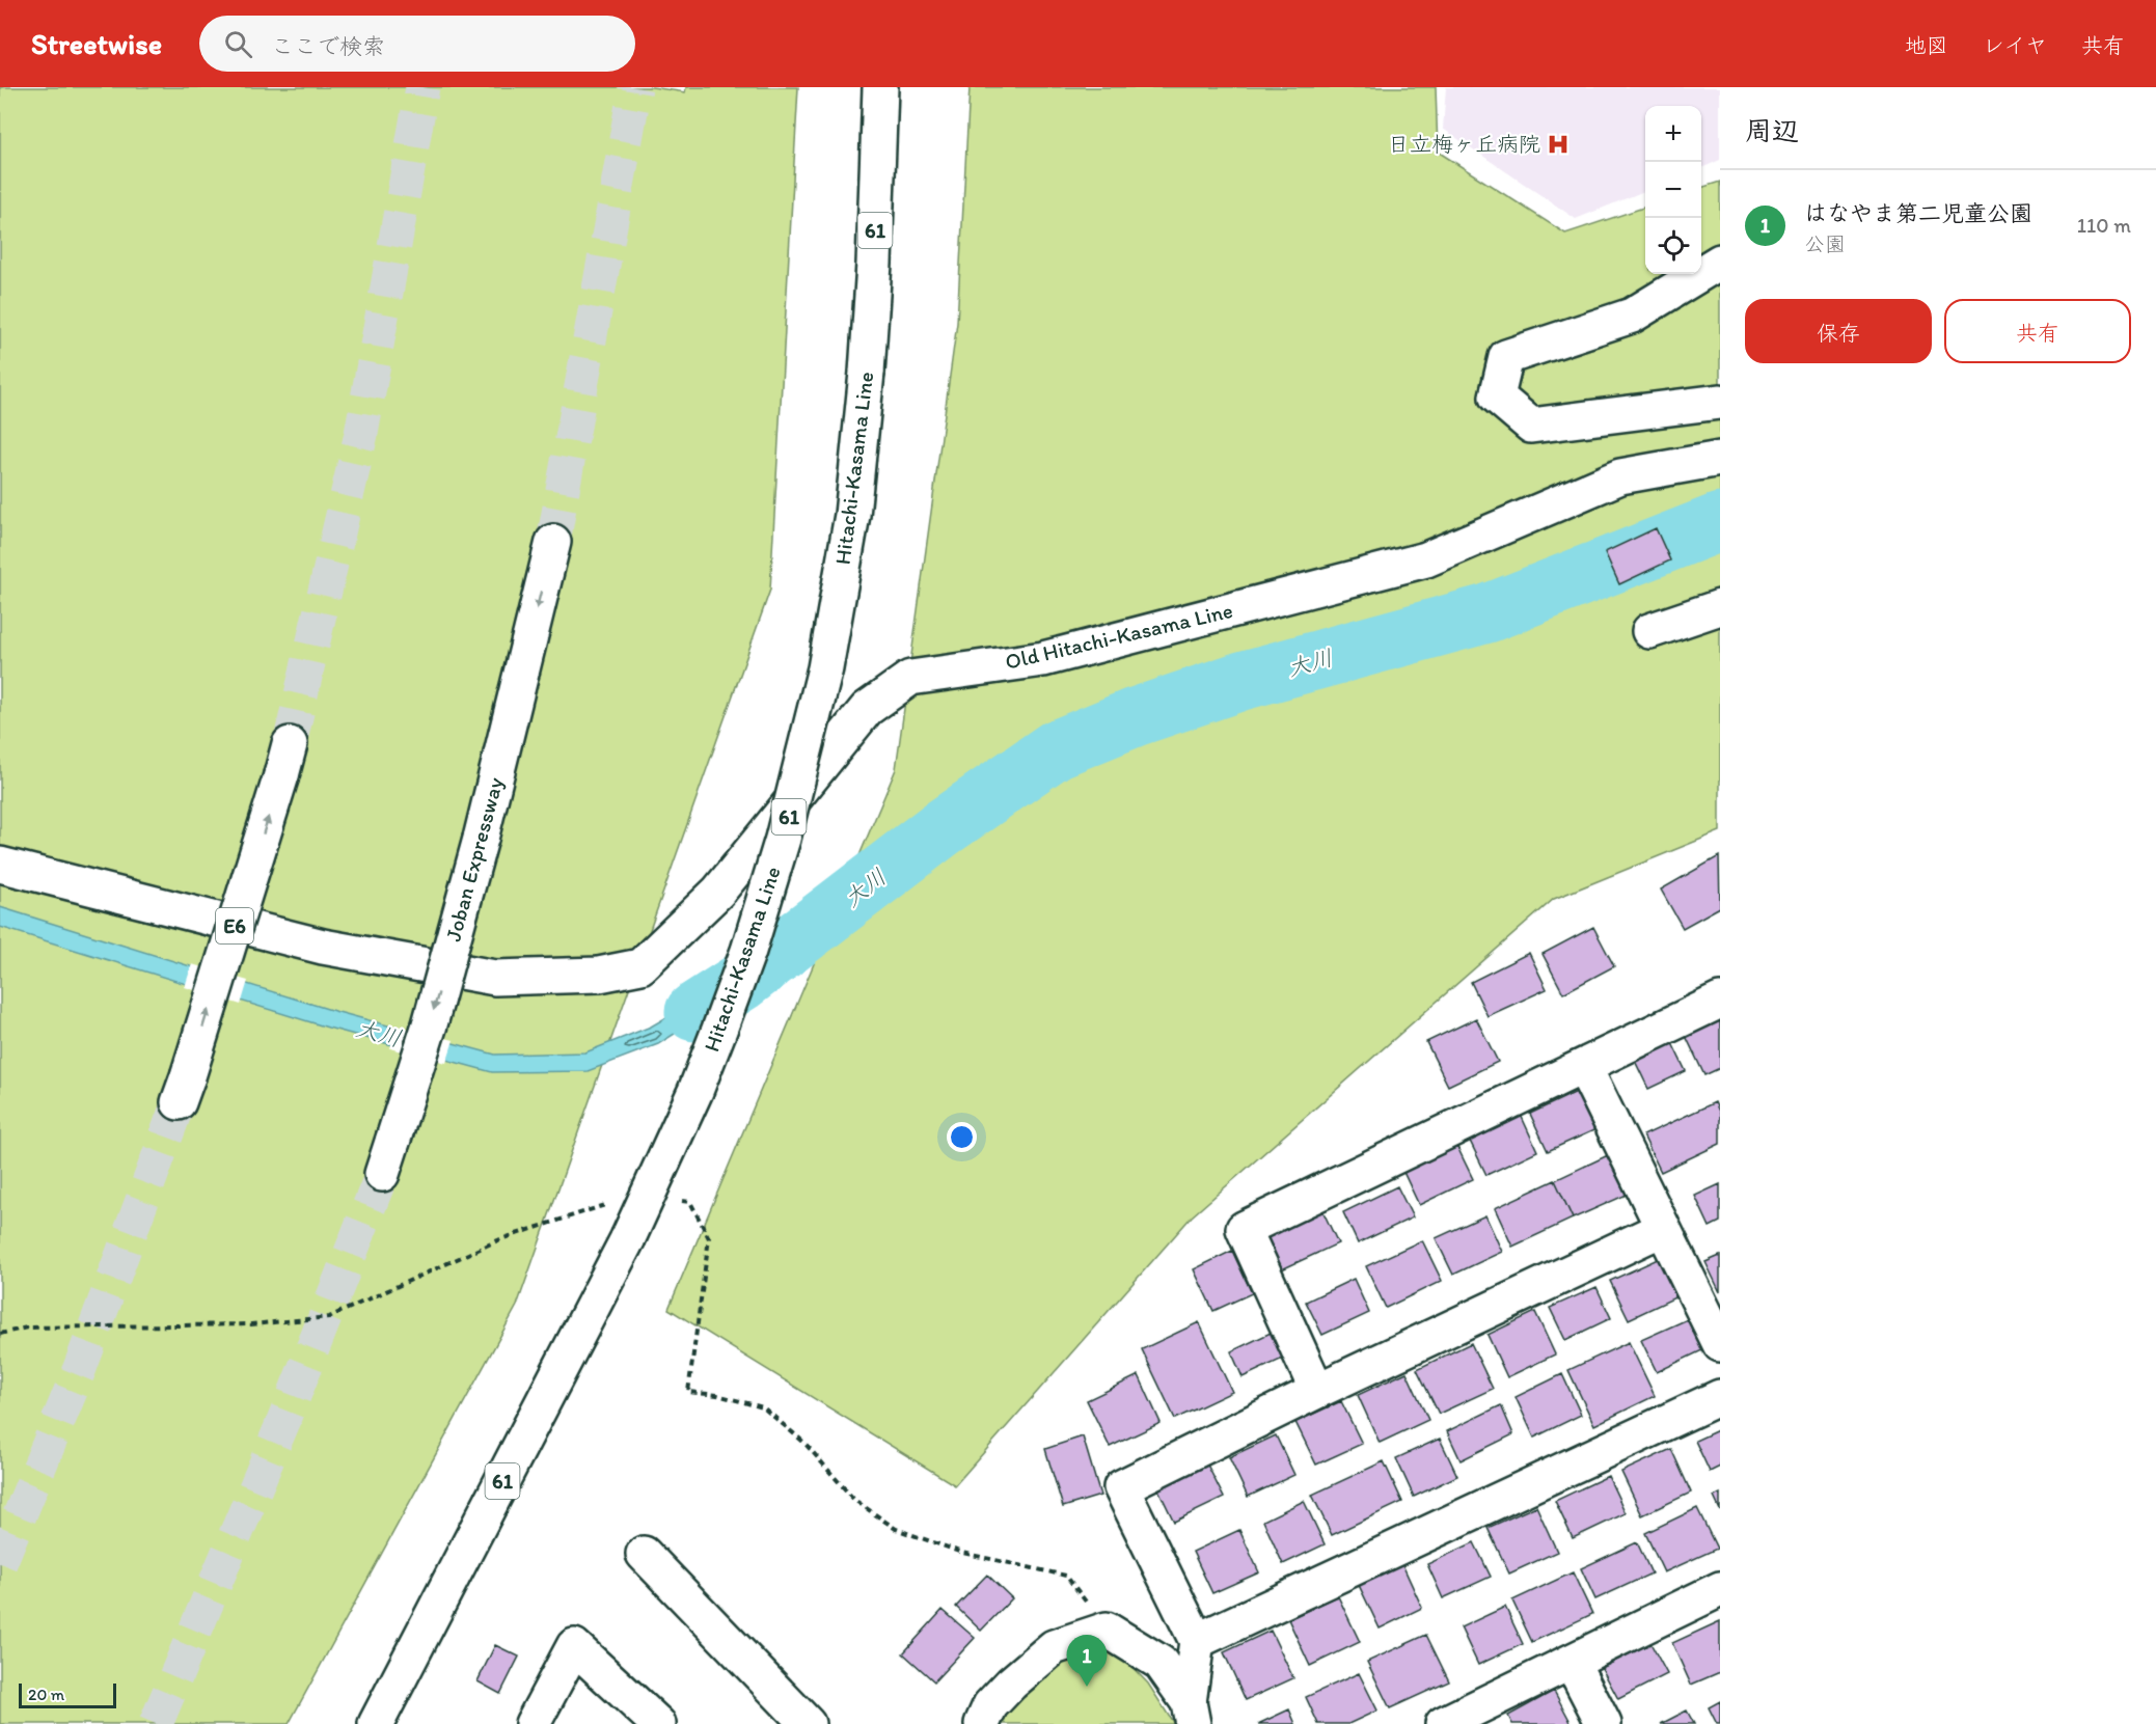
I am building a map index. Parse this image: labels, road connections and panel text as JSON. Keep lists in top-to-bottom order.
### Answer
{
  "streets": {
    "main road": [
      "61",
      "Hitachi-Kasama Line",
      "Old Hitachi-Kasama Line",
      "Joban Expressway",
      "E6"
    ]
  },
  "water": ["大川"],
  "places": {
    "hospital": ["日立梅ヶ丘病院"]
  },
  "scale_bar": "20 m",
  "page": {
    "header": "Streetwise",
    "search": "ここで検索",
    "nav": ["地図", "レイヤ", "共有"],
    "heading": "周辺",
    "map_buttons": ["+", "−"],
    "list": [
      {
        "mark": "1",
        "name": "はなやま第二児童公園",
        "note": "公園",
        "value": "110 m"
      }
    ],
    "buttons": ["保存", "共有"],
    "pins": "1",
    "scale": "20 m"
  }
}
